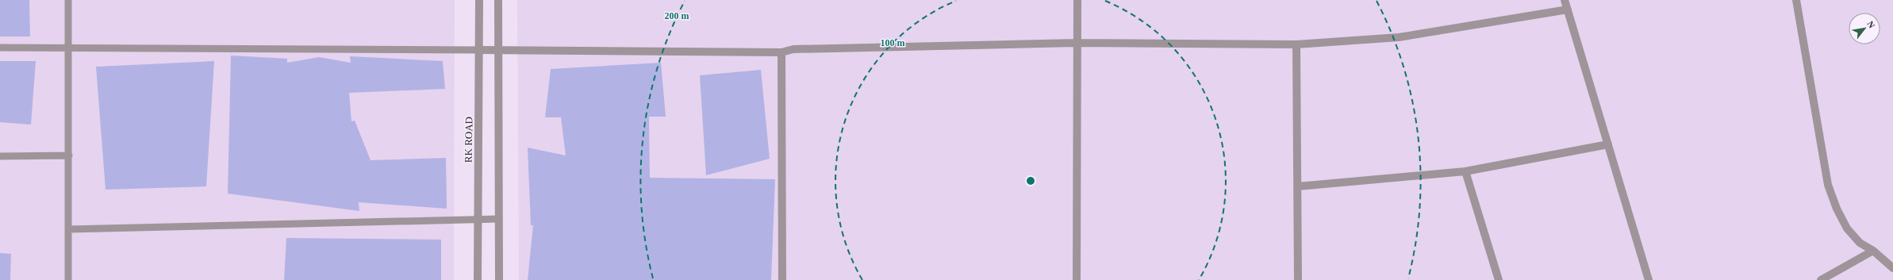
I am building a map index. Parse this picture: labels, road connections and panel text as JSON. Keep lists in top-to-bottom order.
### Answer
{
  "streets": {
    "street": ["RK ROAD"]
  },
  "north": "top right",
  "rings": ["200 m", "100 m"]
}
